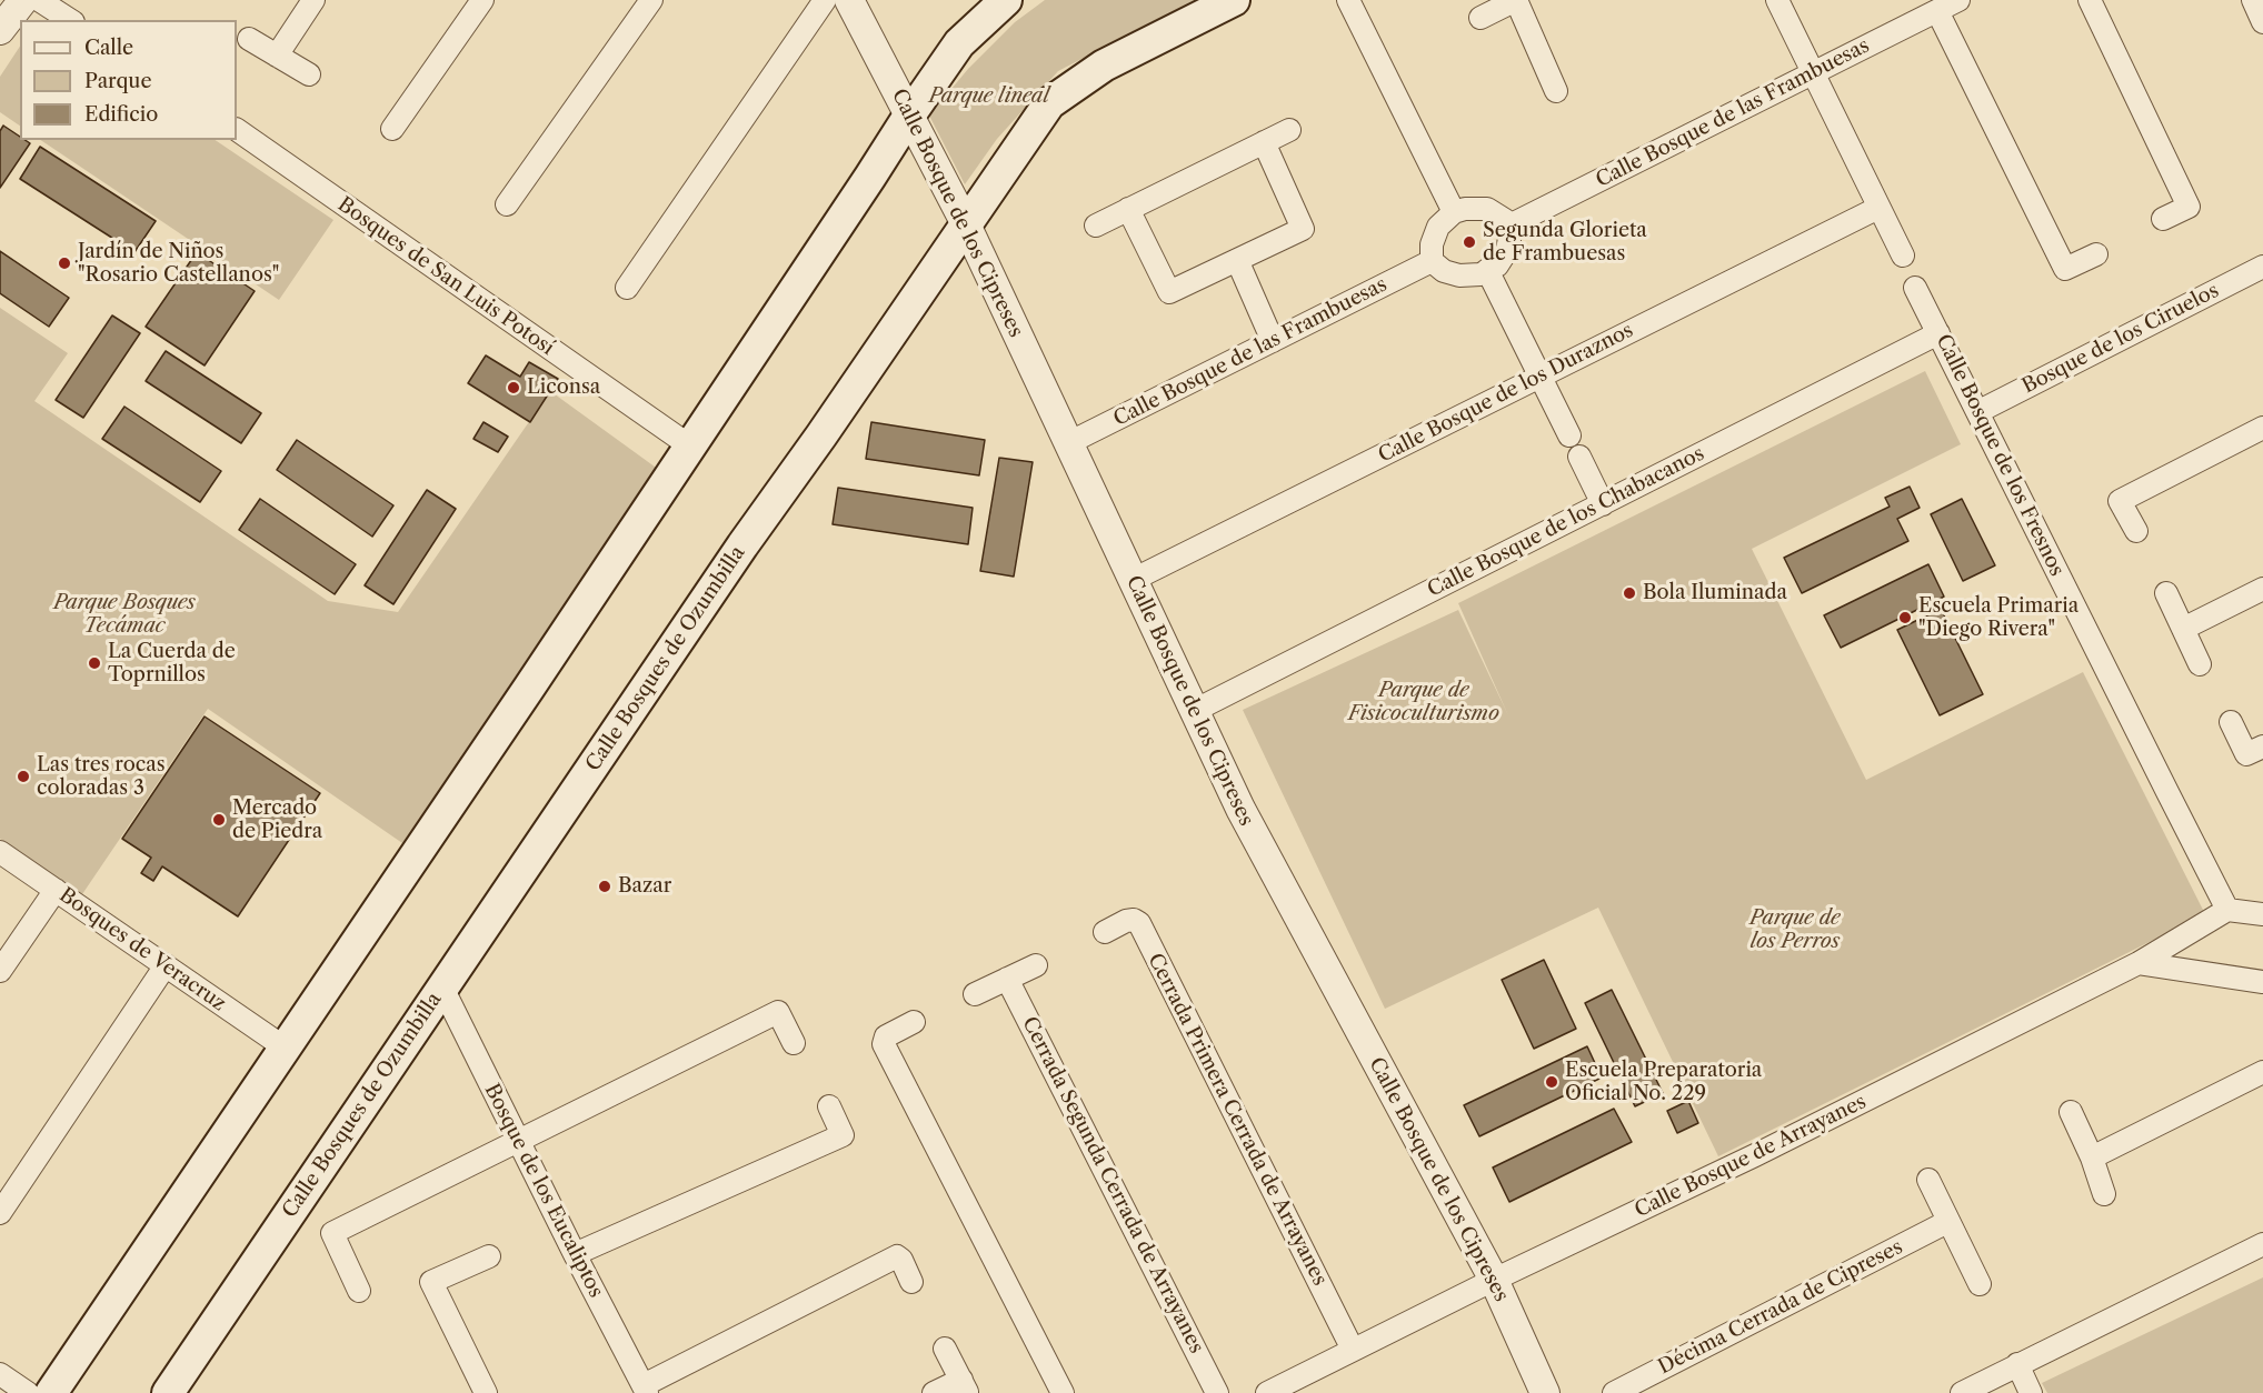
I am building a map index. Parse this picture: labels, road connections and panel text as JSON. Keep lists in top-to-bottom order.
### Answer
{
  "streets": {
    "main road": ["Calle Bosques de Ozumbilla"],
    "street": [
      "Calle Bosque de las Frambuesas",
      "Calle Bosque de los Cipreses",
      "Bosques de San Luis Potosí",
      "Bosque de los Ciruelos",
      "Calle Bosque de los Duraznos",
      "Calle Bosque de los Fresnos",
      "Calle Bosque de los Chabacanos",
      "Bosques de Veracruz",
      "Cerrada Primera Cerrada de Arrayanes",
      "Calle Bosque de Arrayanes",
      "Cerrada Segunda Cerrada de Arrayanes",
      "Bosque de los Eucaliptos",
      "Décima Cerrada de Cipreses"
    ]
  },
  "crossings": [
    ["Calle Bosque de las Frambuesas", "Calle Bosque de los Cipreses"],
    ["Calle Bosque de los Cipreses", "Calle Bosque de los Duraznos"],
    ["Calle Bosque de los Cipreses", "Calle Bosque de los Chabacanos"],
    ["Calle Bosque de los Cipreses", "Calle Bosques de Ozumbilla"],
    ["Calle Bosque de los Cipreses", "Calle Bosque de Arrayanes"],
    ["Bosque de los Ciruelos", "Calle Bosque de los Fresnos"],
    ["Calle Bosque de los Fresnos", "Calle Bosque de los Chabacanos"],
    ["Calle Bosque de los Fresnos", "Calle Bosque de Arrayanes"],
    ["Calle Bosques de Ozumbilla", "Bosque de los Eucaliptos"],
    ["Cerrada Primera Cerrada de Arrayanes", "Calle Bosque de Arrayanes"]
  ],
  "parks": [
    "Parque lineal",
    "Parque Bosques Tecámac",
    "Parque de Fisicoculturismo",
    "Parque de los Perros"
  ],
  "places": [
    "Segunda Glorieta de Frambuesas",
    "Jardín de Niños \"Rosario Castellanos\"",
    "Liconsa",
    "Bola Iluminada",
    "Escuela Primaria \"Diego Rivera\"",
    "La Cuerda de Toprnillos",
    "Las tres rocas coloradas 3",
    "Mercado de Piedra",
    "Bazar",
    "Escuela Preparatoria Oficial No. 229"
  ],
  "legend": ["Calle", "Parque", "Edificio"]
}
